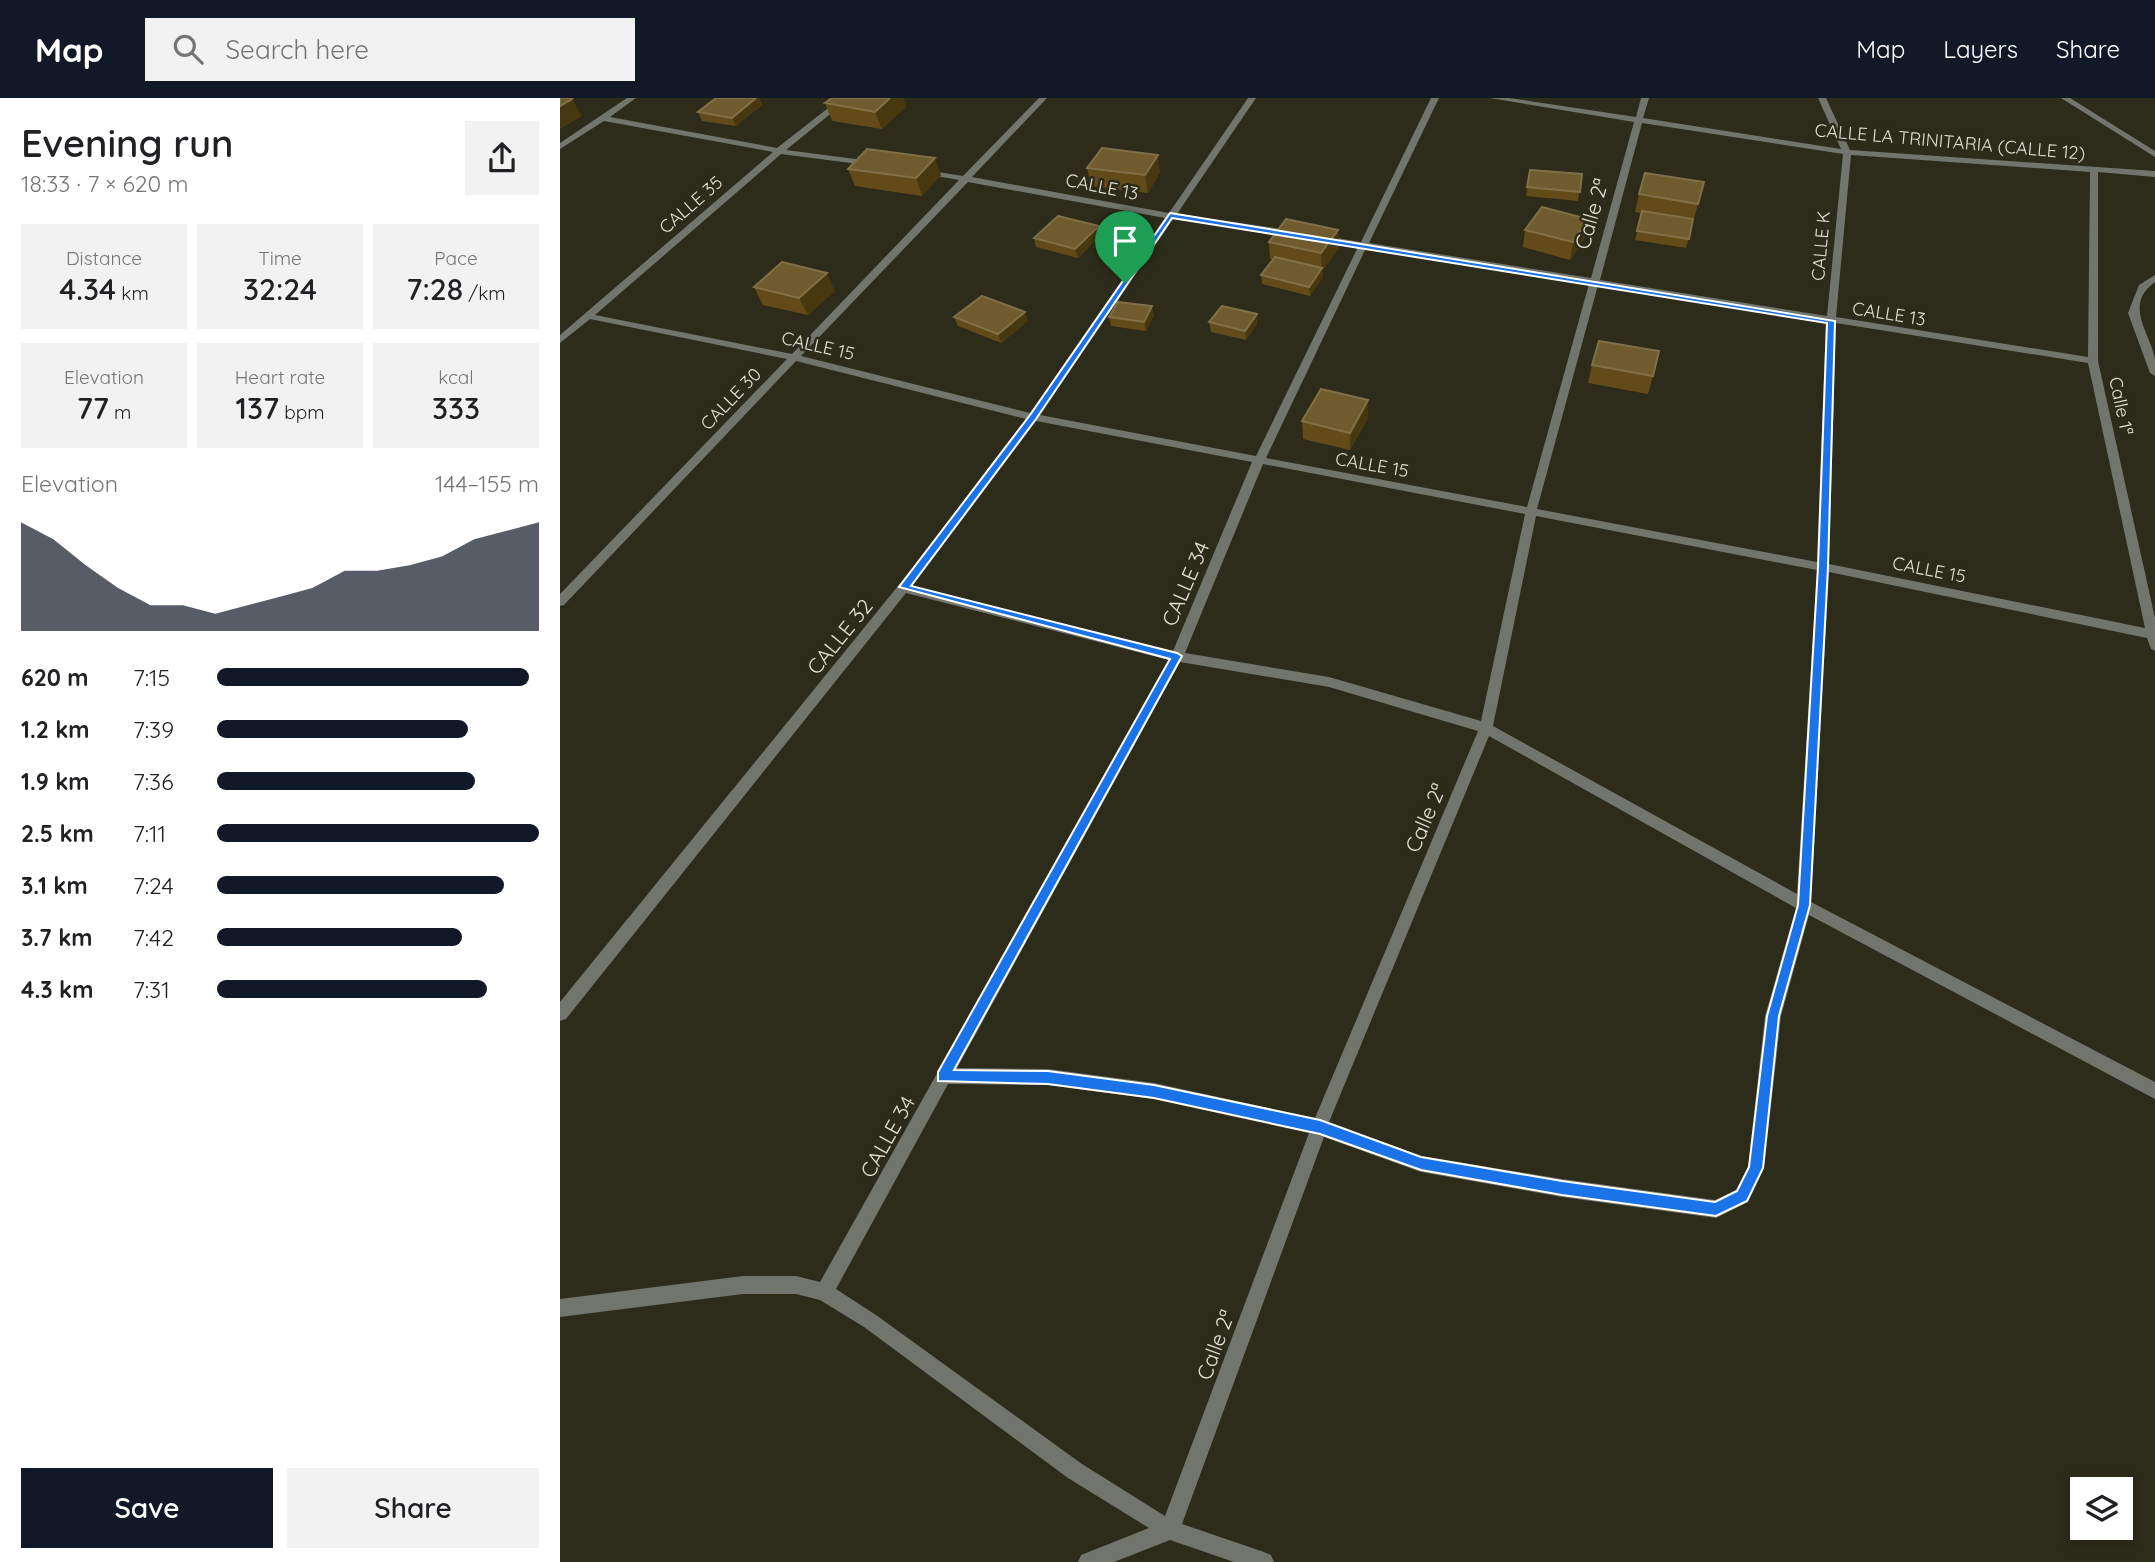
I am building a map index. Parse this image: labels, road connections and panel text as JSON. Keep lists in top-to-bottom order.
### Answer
{
  "streets": {
    "street": [
      "CALLE LA TRINITARIA (CALLE 12)",
      "CALLE 13",
      "CALLE 35",
      "Calle 2ª",
      "CALLE K",
      "CALLE 15",
      "CALLE 30",
      "Calle 1ª",
      "CALLE 34",
      "CALLE 32"
    ]
  },
  "crossings": [
    ["CALLE LA TRINITARIA (CALLE 12)", "Calle 2ª"],
    ["CALLE LA TRINITARIA (CALLE 12)", "CALLE K"],
    ["CALLE LA TRINITARIA (CALLE 12)", "Calle 1ª"],
    ["CALLE 13", "Calle 2ª"],
    ["CALLE 13", "CALLE K"],
    ["CALLE 13", "CALLE 30"],
    ["CALLE 13", "Calle 1ª"],
    ["CALLE 13", "CALLE 34"],
    ["CALLE 13", "CALLE 32"],
    ["CALLE 35", "CALLE 15"],
    ["Calle 2ª", "CALLE K"],
    ["Calle 2ª", "CALLE 15"],
    ["CALLE K", "CALLE 15"],
    ["CALLE K", "CALLE 34"],
    ["CALLE 15", "CALLE 30"],
    ["CALLE 15", "Calle 1ª"],
    ["CALLE 15", "CALLE 34"],
    ["CALLE 15", "CALLE 32"]
  ],
  "page": {
    "header": "Map",
    "search": "Search here",
    "nav": ["Map", "Layers", "Share"],
    "heading": ["Evening run", "18:33 · 7 × 620 m"],
    "stats": [
      ["Distance", "4.34 km"],
      ["Time", "32:24"],
      ["Pace", "7:28 /km"],
      ["Elevation", "77 m"],
      ["Heart rate", "137 bpm"],
      ["kcal", "333"]
    ],
    "chart": ["Elevation", "144–155 m"],
    "list": [
      {
        "name": "620 m",
        "note": "7:15"
      },
      {
        "name": "1.2 km",
        "note": "7:39"
      },
      {
        "name": "1.9 km",
        "note": "7:36"
      },
      {
        "name": "2.5 km",
        "note": "7:11"
      },
      {
        "name": "3.1 km",
        "note": "7:24"
      },
      {
        "name": "3.7 km",
        "note": "7:42"
      },
      {
        "name": "4.3 km",
        "note": "7:31"
      }
    ],
    "buttons": ["Save", "Share"]
  }
}
